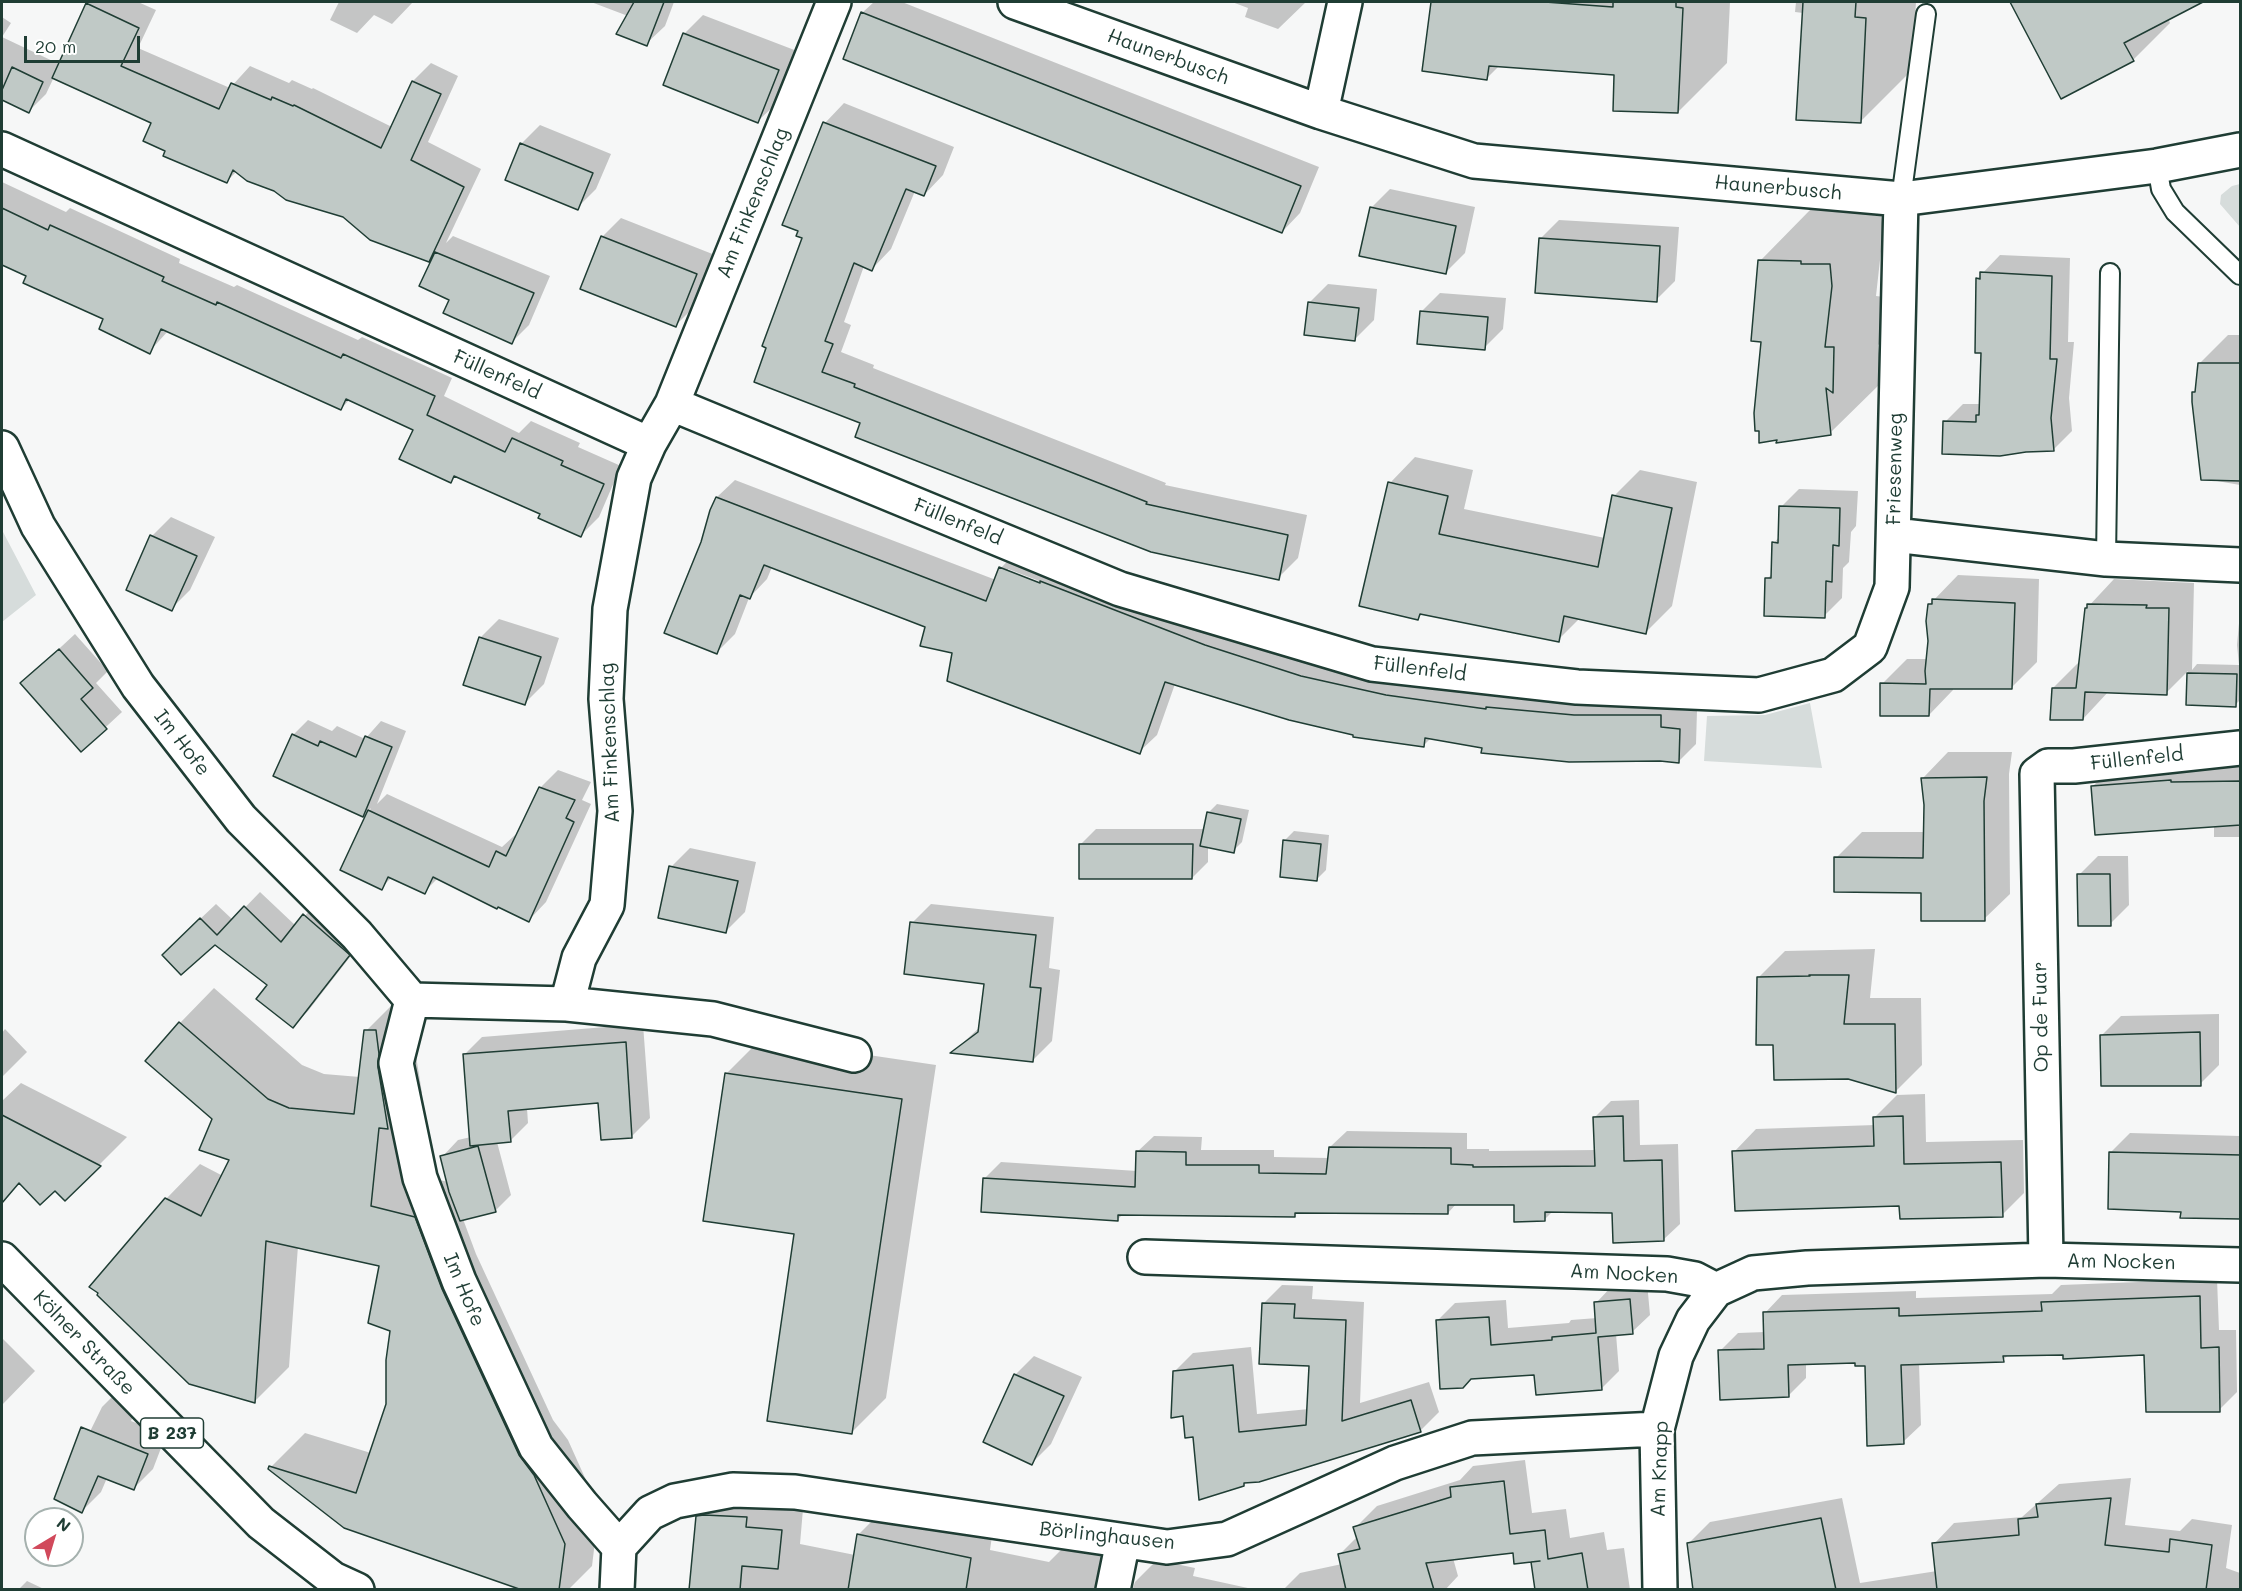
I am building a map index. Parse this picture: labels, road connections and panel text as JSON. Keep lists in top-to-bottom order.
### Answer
{
  "streets": {
    "street": [
      "Haunerbusch",
      "Am Finkenschlag",
      "Füllenfeld",
      "Friesenweg",
      "Im Hofe",
      "Op de Fuar",
      "Am Nocken",
      "Kölner Straße",
      "B 237",
      "Am Knapp",
      "Börlinghausen"
    ]
  },
  "crossings": [
    ["Haunerbusch", "Friesenweg"],
    ["Am Finkenschlag", "Füllenfeld"],
    ["Füllenfeld", "Friesenweg"],
    ["Füllenfeld", "Op de Fuar"],
    ["Im Hofe", "Börlinghausen"],
    ["Op de Fuar", "Am Nocken"],
    ["Am Nocken", "Am Knapp"],
    ["Am Knapp", "Börlinghausen"]
  ],
  "scale_bar": "20 m",
  "north": "top right"
}
